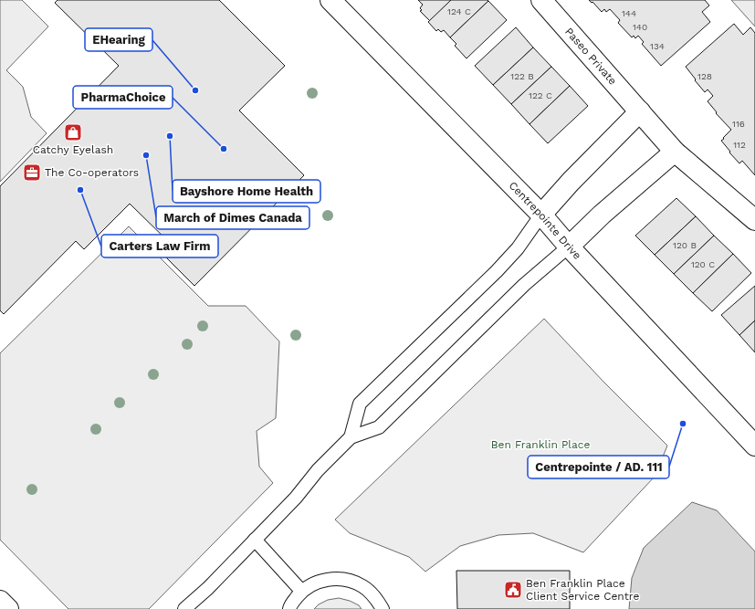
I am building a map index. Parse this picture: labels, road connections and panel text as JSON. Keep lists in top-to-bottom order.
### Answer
{
  "streets": {
    "street": ["Paseo Private", "Centrepointe Drive"]
  },
  "parks": ["Ben Franklin Place"],
  "places": {
    "other": [
      "EHearing",
      "Bayshore Home Health",
      "PharmaChoice",
      "March of Dimes Canada",
      "Carters Law Firm",
      "Centrepointe / AD. 111"
    ],
    "shop": ["Catchy Eyelash"],
    "office": ["The Co-operators"],
    "public building": ["Ben Franklin Place Client Service Centre"]
  },
  "house_numbers": [
    "124 C",
    "144",
    "140",
    "134",
    "122 B",
    "128",
    "122 C",
    "116",
    "112",
    "120 B",
    "120 C"
  ]
}
